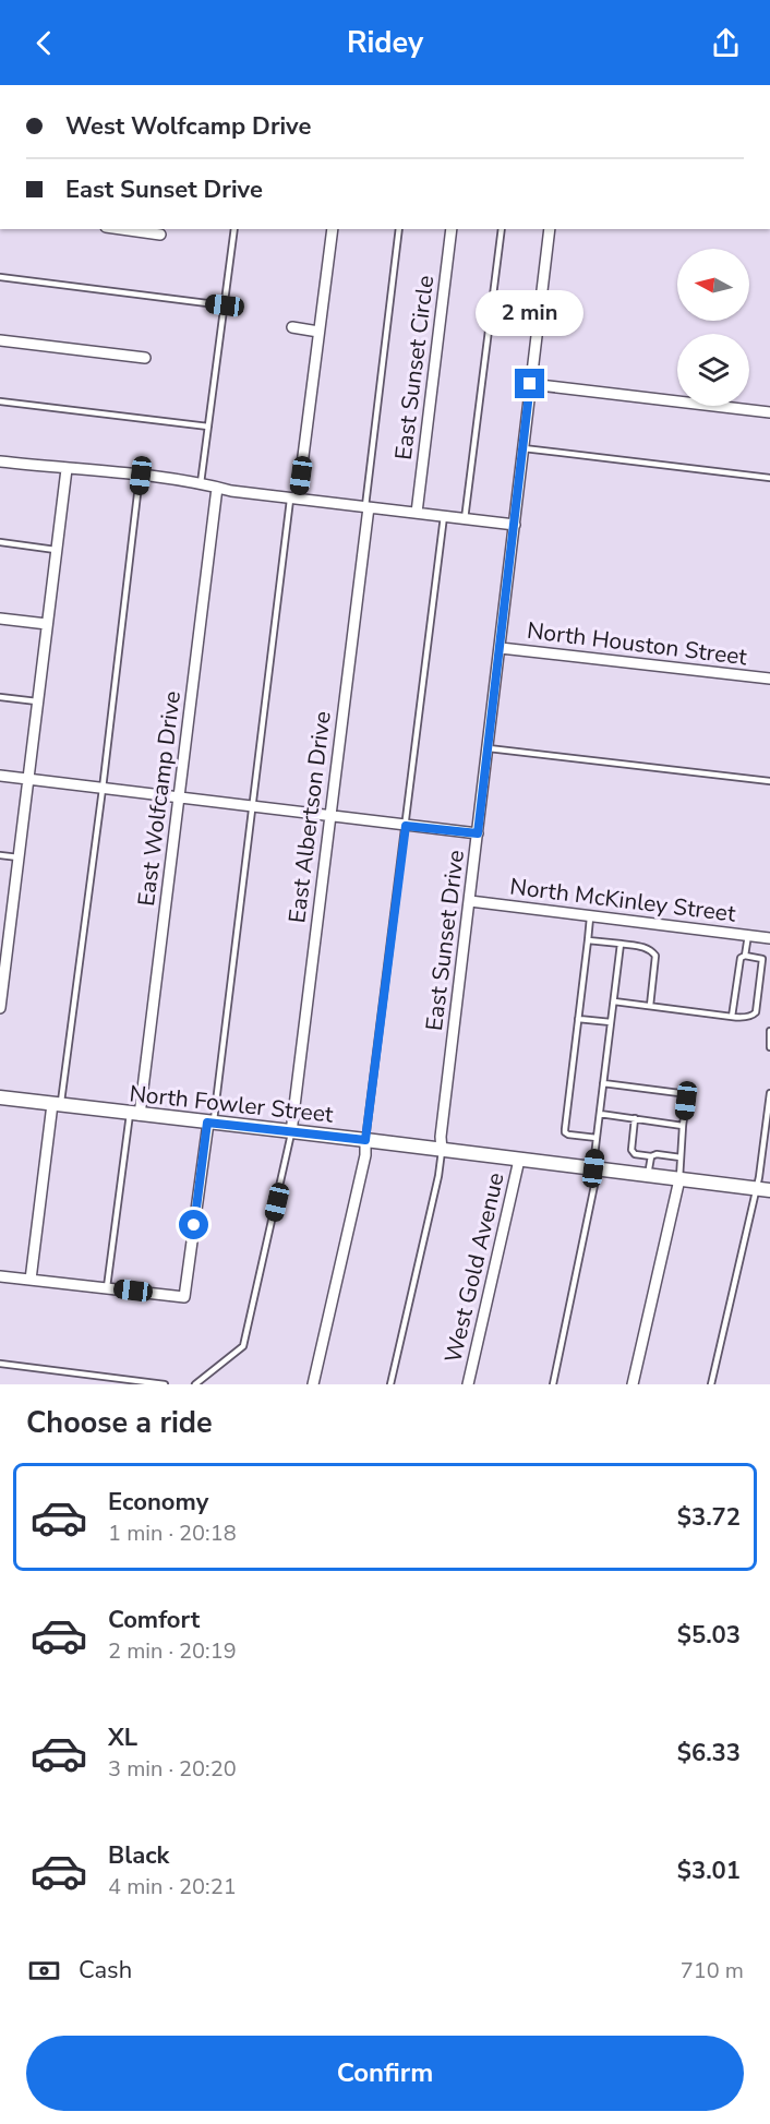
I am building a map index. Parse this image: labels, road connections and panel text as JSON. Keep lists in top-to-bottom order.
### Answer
{
  "streets": {
    "street": [
      "East Sunset Circle",
      "North Houston Street",
      "East Wolfcamp Drive",
      "East Albertson Drive",
      "North McKinley Street",
      "East Sunset Drive",
      "North Fowler Street",
      "West Gold Avenue"
    ]
  },
  "crossings": [
    ["North Houston Street", "East Sunset Drive"],
    ["East Wolfcamp Drive", "North Fowler Street"],
    ["East Albertson Drive", "North Fowler Street"],
    ["North McKinley Street", "East Sunset Drive"],
    ["East Sunset Drive", "North Fowler Street"],
    ["North Fowler Street", "West Gold Avenue"]
  ],
  "north": "left",
  "page": {
    "header": "Ridey",
    "banner": ["West Wolfcamp Drive", "East Sunset Drive"],
    "bubble": "2 min",
    "heading": "Choose a ride",
    "list": [
      {
        "name": "Economy",
        "note": "1 min · 20:18",
        "value": "$3.72"
      },
      {
        "name": "Comfort",
        "note": "2 min · 20:19",
        "value": "$5.03"
      },
      {
        "name": "XL",
        "note": "3 min · 20:20",
        "value": "$6.33"
      },
      {
        "name": "Black",
        "note": "4 min · 20:21",
        "value": "$3.01"
      }
    ],
    "pay": ["Cash", "710 m"],
    "buttons": "Confirm"
  }
}
